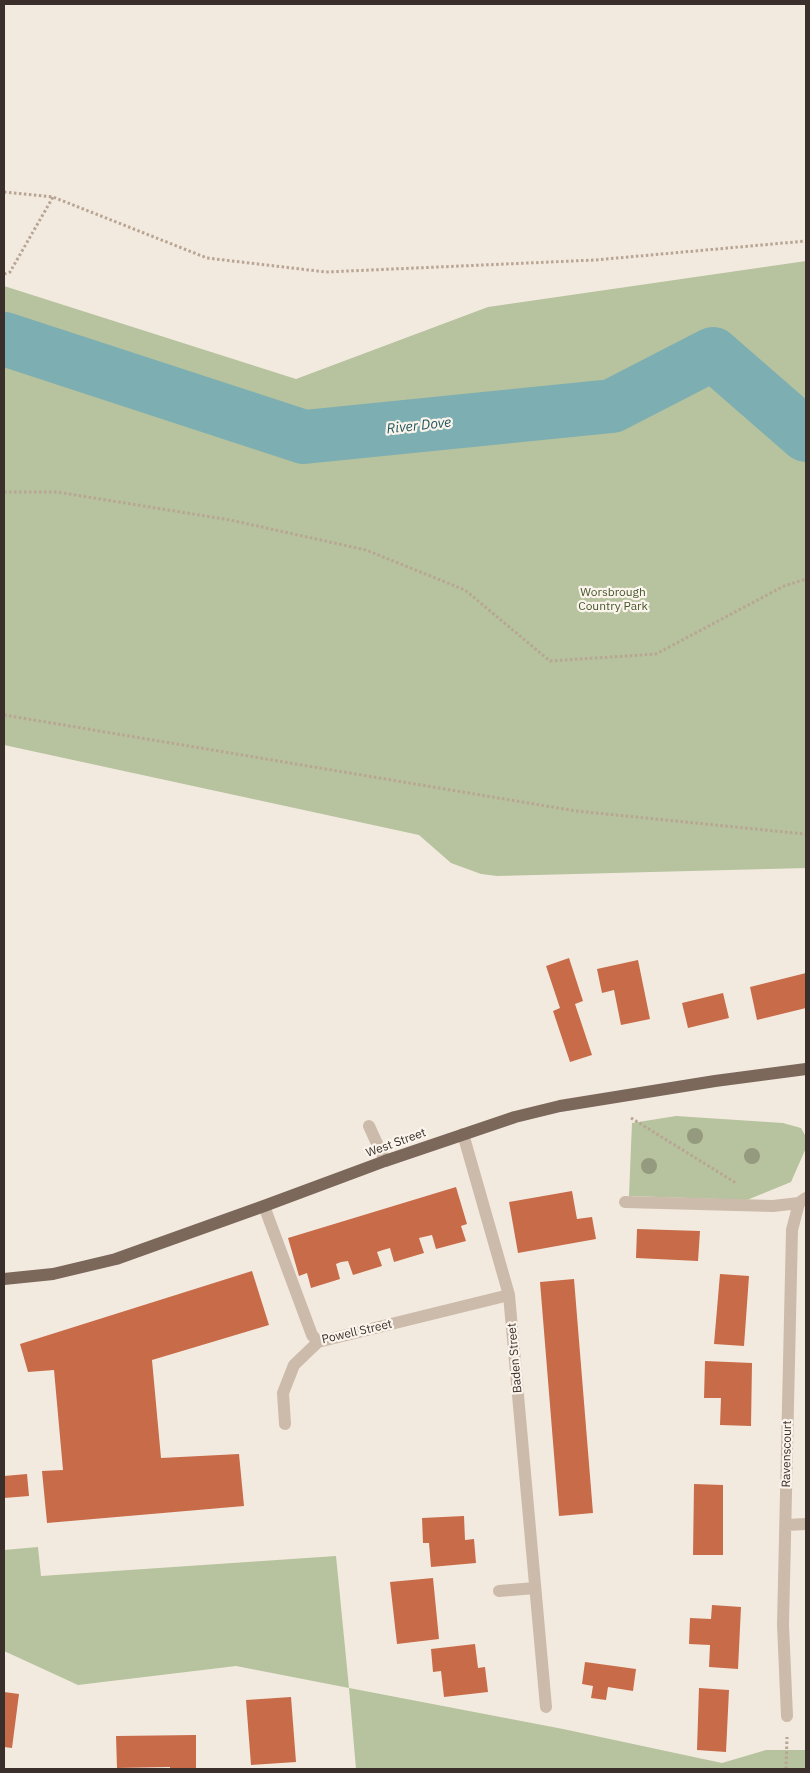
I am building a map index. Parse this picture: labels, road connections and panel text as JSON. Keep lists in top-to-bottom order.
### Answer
{
  "streets": {
    "main road": ["West Street"],
    "street": ["Powell Street", "Baden Street", "Ravenscourt"]
  },
  "crossings": [
    ["West Street", "Powell Street"],
    ["West Street", "Baden Street"],
    ["Powell Street", "Baden Street"]
  ],
  "water": ["River Dove"],
  "parks": ["Worsbrough Country Park"]
}
